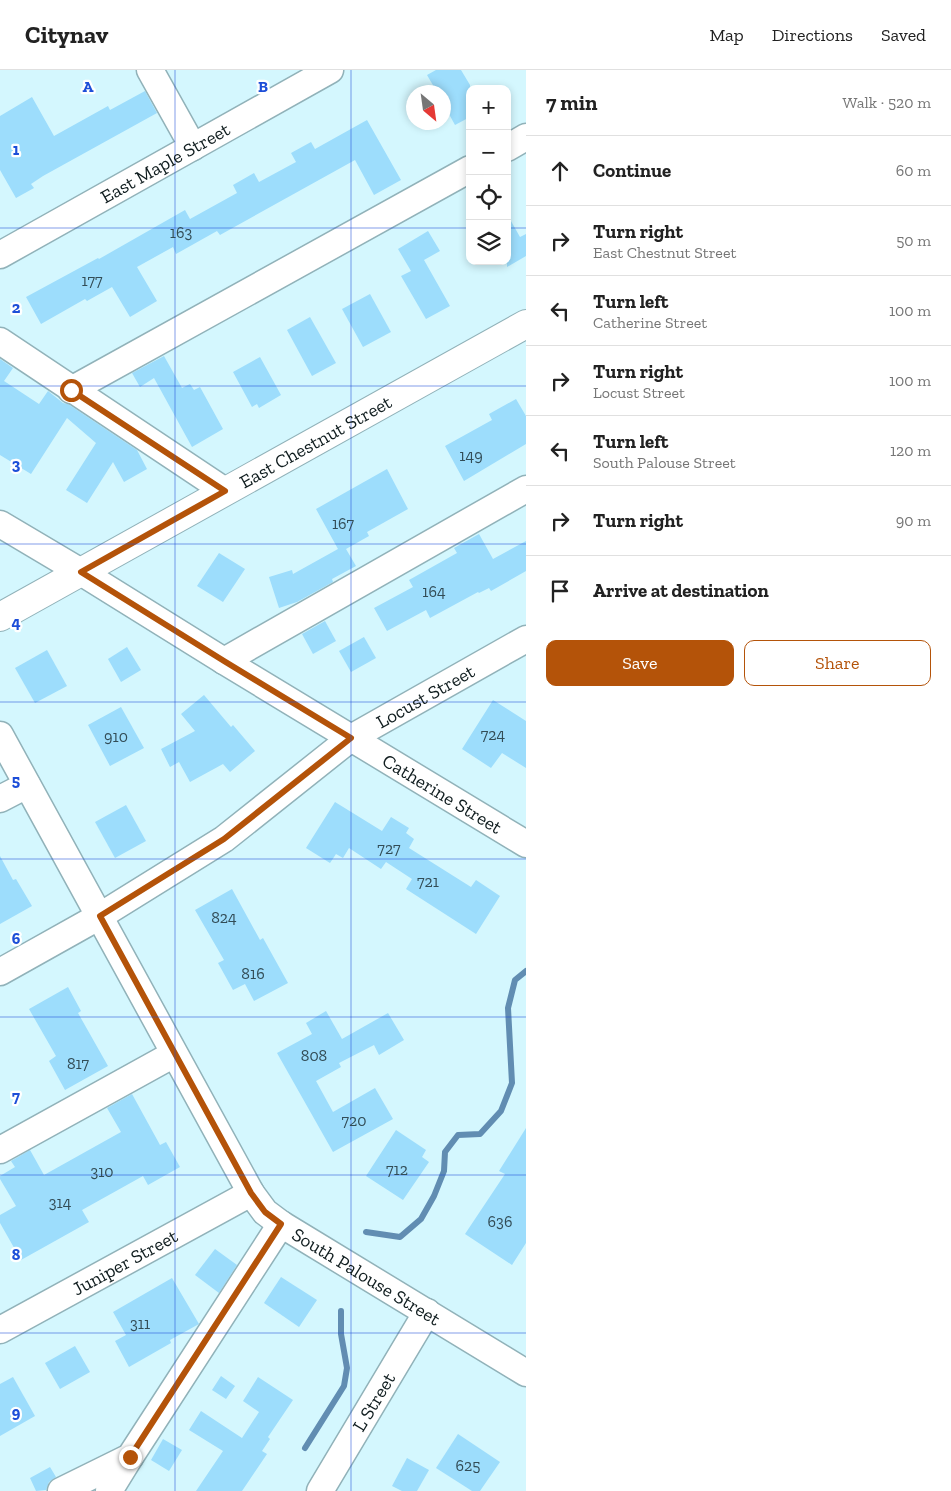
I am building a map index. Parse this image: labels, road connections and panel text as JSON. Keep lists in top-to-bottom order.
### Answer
{
  "streets": {
    "main road": ["East Chestnut Street"],
    "street": [
      "East Maple Street",
      "Locust Street",
      "Catherine Street",
      "Juniper Street",
      "South Palouse Street",
      "L Street"
    ]
  },
  "crossings": [
    ["East Chestnut Street", "Catherine Street"],
    ["Locust Street", "Catherine Street"],
    ["Locust Street", "South Palouse Street"],
    ["Juniper Street", "South Palouse Street"],
    ["South Palouse Street", "L Street"]
  ],
  "house_numbers": [
    "163",
    "177",
    "149",
    "167",
    "164",
    "724",
    "910",
    "727",
    "721",
    "824",
    "816",
    "808",
    "817",
    "720",
    "712",
    "310",
    "314",
    "636",
    "311",
    "625"
  ],
  "north": "bottom right",
  "page": {
    "header": "Citynav",
    "nav": ["Map", "Directions", "Saved"],
    "heading": ["7 min", "Walk · 520 m"],
    "map_buttons": ["+", "−"],
    "list": [
      ["Continue", "60 m"],
      ["Turn right", "East Chestnut Street", "50 m"],
      ["Turn left", "Catherine Street", "100 m"],
      ["Turn right", "Locust Street", "100 m"],
      ["Turn left", "South Palouse Street", "120 m"],
      ["Turn right", "90 m"],
      "Arrive at destination"
    ],
    "buttons": ["Save", "Share"]
  },
  "grid": {
    "columns": ["A", "B"],
    "rows": [
      "1",
      "2",
      "3",
      "4",
      "5",
      "6",
      "7",
      "8",
      "9"
    ]
  }
}
